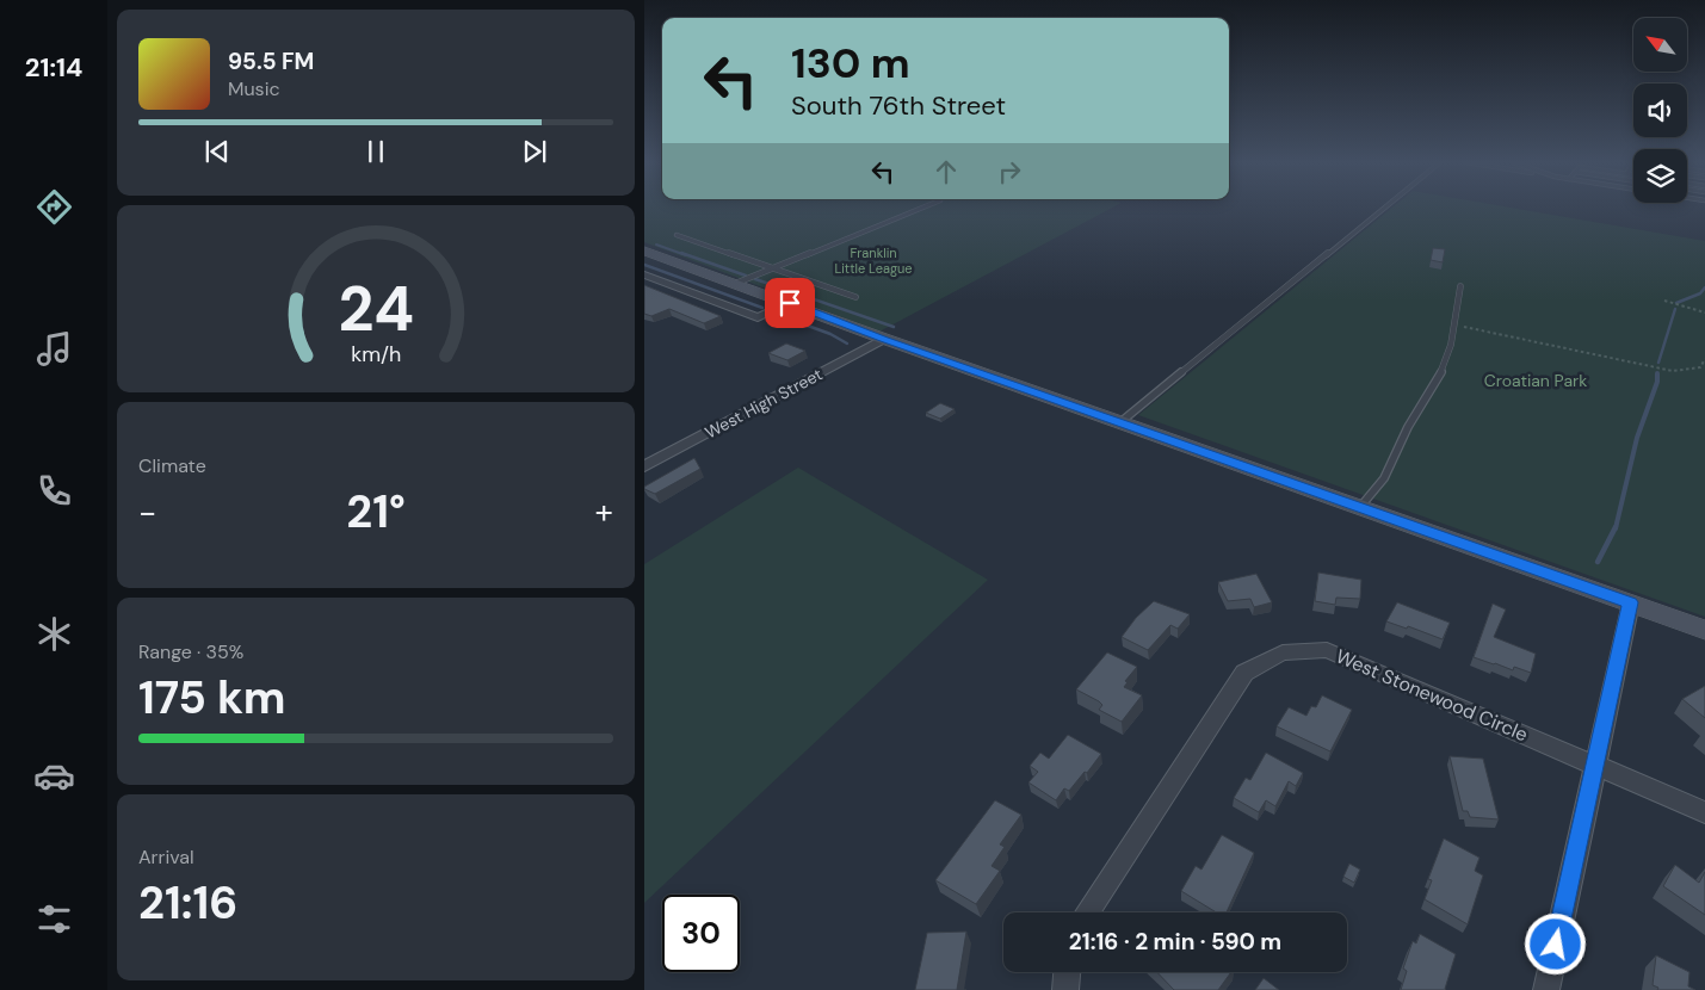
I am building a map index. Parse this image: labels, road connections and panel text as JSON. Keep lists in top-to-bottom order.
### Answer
{
  "streets": {
    "street": ["West High Street", "West Stonewood Circle"]
  },
  "parks": ["Franklin Little League", "Croatian Park"],
  "north": "top left",
  "page": {
    "tabs": "21:14",
    "turn": ["130 m", "South 76th Street"],
    "song": ["95.5 FM", "Music"],
    "tile": [
      "Climate",
      ["Range · 35%", "175 km"],
      ["Arrival", "21:16"]
    ],
    "heat": ["−", "21°", "+"],
    "limit": "30",
    "trip": "21:16 · 2 min · 590 m",
    "gauge": ["24", "km/h"]
  }
}
